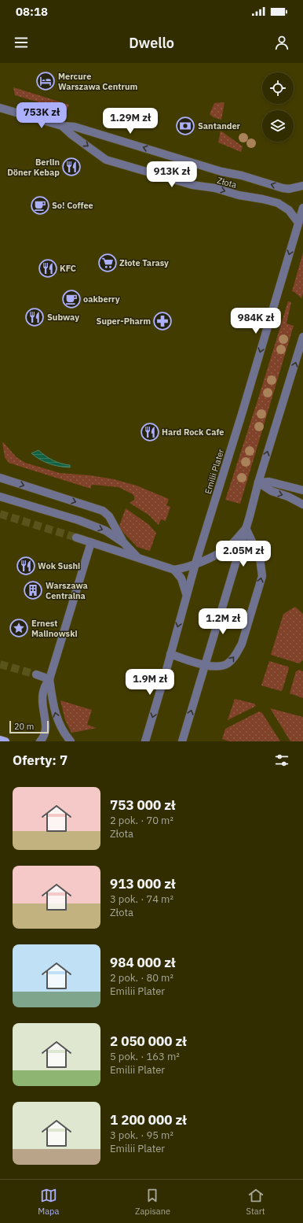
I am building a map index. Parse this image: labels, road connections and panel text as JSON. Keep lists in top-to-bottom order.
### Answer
{
  "streets": {
    "street": ["Złota", "Emilii Plater"]
  },
  "crossings": [
    ["Złota", "Emilii Plater"]
  ],
  "places": {
    "hotel": ["Mercure Warszawa Centrum"],
    "bank": ["Santander"],
    "restaurant": [
      "Berlin Döner Kebap",
      "KFC",
      "Subway",
      "Hard Rock Cafe",
      "Wok Sushi"
    ],
    "cafe": ["So! Coffee", "oakberry"],
    "supermarket": ["Złote Tarasy"],
    "pharmacy": ["Super-Pharm"],
    "building": ["Warszawa Centralna"],
    "place": ["Ernest Malinowski"]
  },
  "scale_bar": "20 m",
  "page": {
    "status": "08:18",
    "header": "Dwello",
    "price": [
      "753K zł",
      "1.29M zł",
      "913K zł",
      "984K zł",
      "2.05M zł",
      "1.2M zł",
      "1.9M zł"
    ],
    "scale": "20 m",
    "heading": "Oferty: 7",
    "list": [
      {
        "name": "753 000 zł",
        "note": "2 pok. · 70 m² · Złota"
      },
      {
        "name": "913 000 zł",
        "note": "3 pok. · 74 m² · Złota"
      },
      {
        "name": "984 000 zł",
        "note": "2 pok. · 80 m² · Emilii Plater"
      },
      {
        "name": "2 050 000 zł",
        "note": "5 pok. · 163 m² · Emilii Plater"
      },
      {
        "name": "1 200 000 zł",
        "note": "3 pok. · 95 m² · Emilii Plater"
      }
    ],
    "tabs": ["Mapa", "Zapisane", "Start"]
  }
}
